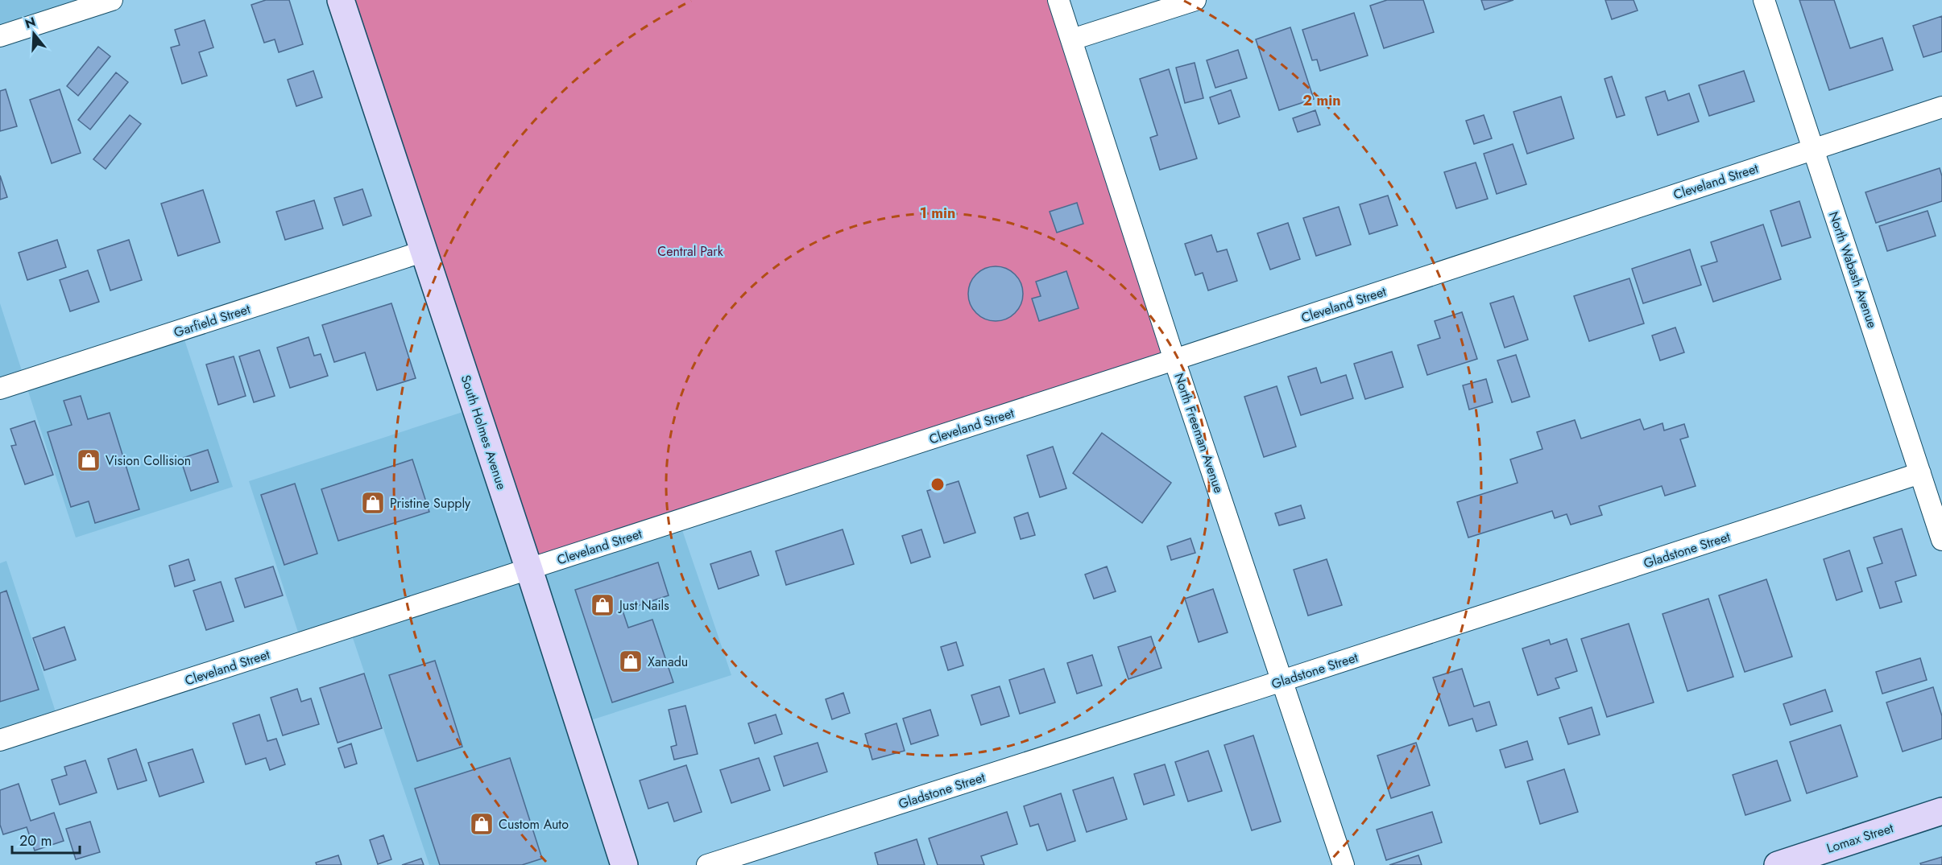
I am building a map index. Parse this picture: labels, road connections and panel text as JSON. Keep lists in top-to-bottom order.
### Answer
{
  "streets": {
    "main road": ["South Holmes Avenue", "Lomax Street"],
    "street": [
      "Cleveland Street",
      "North Wabash Avenue",
      "Garfield Street",
      "North Freeman Avenue",
      "Gladstone Street"
    ]
  },
  "crossings": [
    ["Cleveland Street", "North Wabash Avenue"],
    ["Cleveland Street", "South Holmes Avenue"],
    ["Cleveland Street", "North Freeman Avenue"],
    ["North Wabash Avenue", "Gladstone Street"],
    ["Garfield Street", "South Holmes Avenue"],
    ["North Freeman Avenue", "Gladstone Street"]
  ],
  "parks": ["Central Park"],
  "places": {
    "shop": [
      "Vision Collision",
      "Pristine Supply",
      "Just Nails",
      "Xanadu",
      "Custom Auto"
    ]
  },
  "scale_bar": "20 m",
  "north": "top",
  "rings": ["2 min", "1 min"]
}
